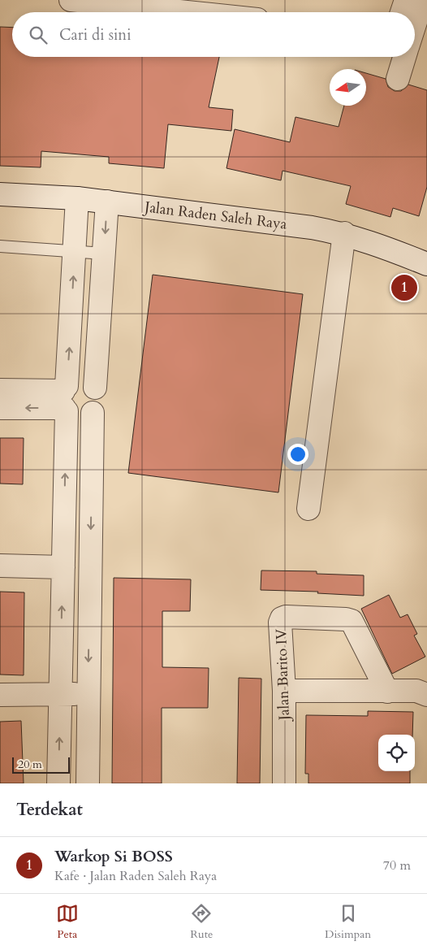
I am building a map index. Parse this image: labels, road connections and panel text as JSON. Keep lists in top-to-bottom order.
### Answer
{
  "streets": {
    "street": ["Jalan Raden Saleh Raya", "Jalan Barito IV"]
  },
  "scale_bar": "20 m",
  "north": "left",
  "page": {
    "search": "Cari di sini",
    "pins": "1",
    "scale": "20 m",
    "heading": "Terdekat",
    "list": [
      {
        "mark": "1",
        "name": "Warkop Si BOSS",
        "note": "Kafe · Jalan Raden Saleh Raya",
        "value": "70 m"
      }
    ],
    "nav": ["Peta", "Rute", "Disimpan"]
  }
}
